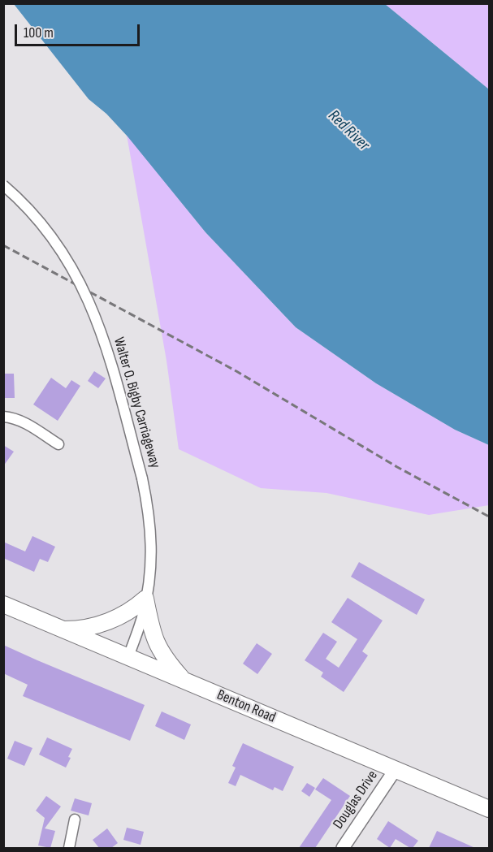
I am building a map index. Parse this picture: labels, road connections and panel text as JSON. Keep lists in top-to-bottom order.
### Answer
{
  "streets": {
    "main road": ["Benton Road"],
    "street": ["Walter O. Bigby Carriageway", "Douglas Drive"]
  },
  "crossings": [
    ["Walter O. Bigby Carriageway", "Benton Road"],
    ["Benton Road", "Douglas Drive"]
  ],
  "water": ["Red River"],
  "scale_bar": "100 m"
}
